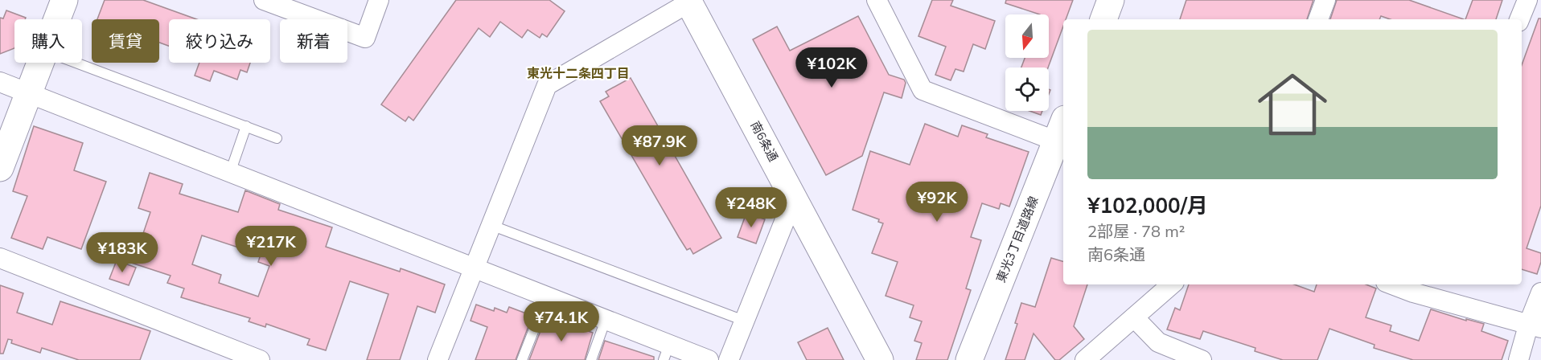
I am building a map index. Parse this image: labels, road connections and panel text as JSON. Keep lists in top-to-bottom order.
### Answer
{
  "streets": {
    "street": ["南6条通", "東光3丁目道路線"]
  },
  "districts": ["東光十二条四丁目"],
  "north": "bottom",
  "page": {
    "chip": [
      "購入",
      "賃貸",
      "絞り込み",
      "新着"
    ],
    "list": [
      {
        "name": "¥102,000/月",
        "note": "2部屋 · 78 m² · 南6条通"
      }
    ],
    "price": [
      "¥102K",
      "¥87.9K",
      "¥92K",
      "¥248K",
      "¥217K",
      "¥183K",
      "¥74.1K"
    ]
  }
}
